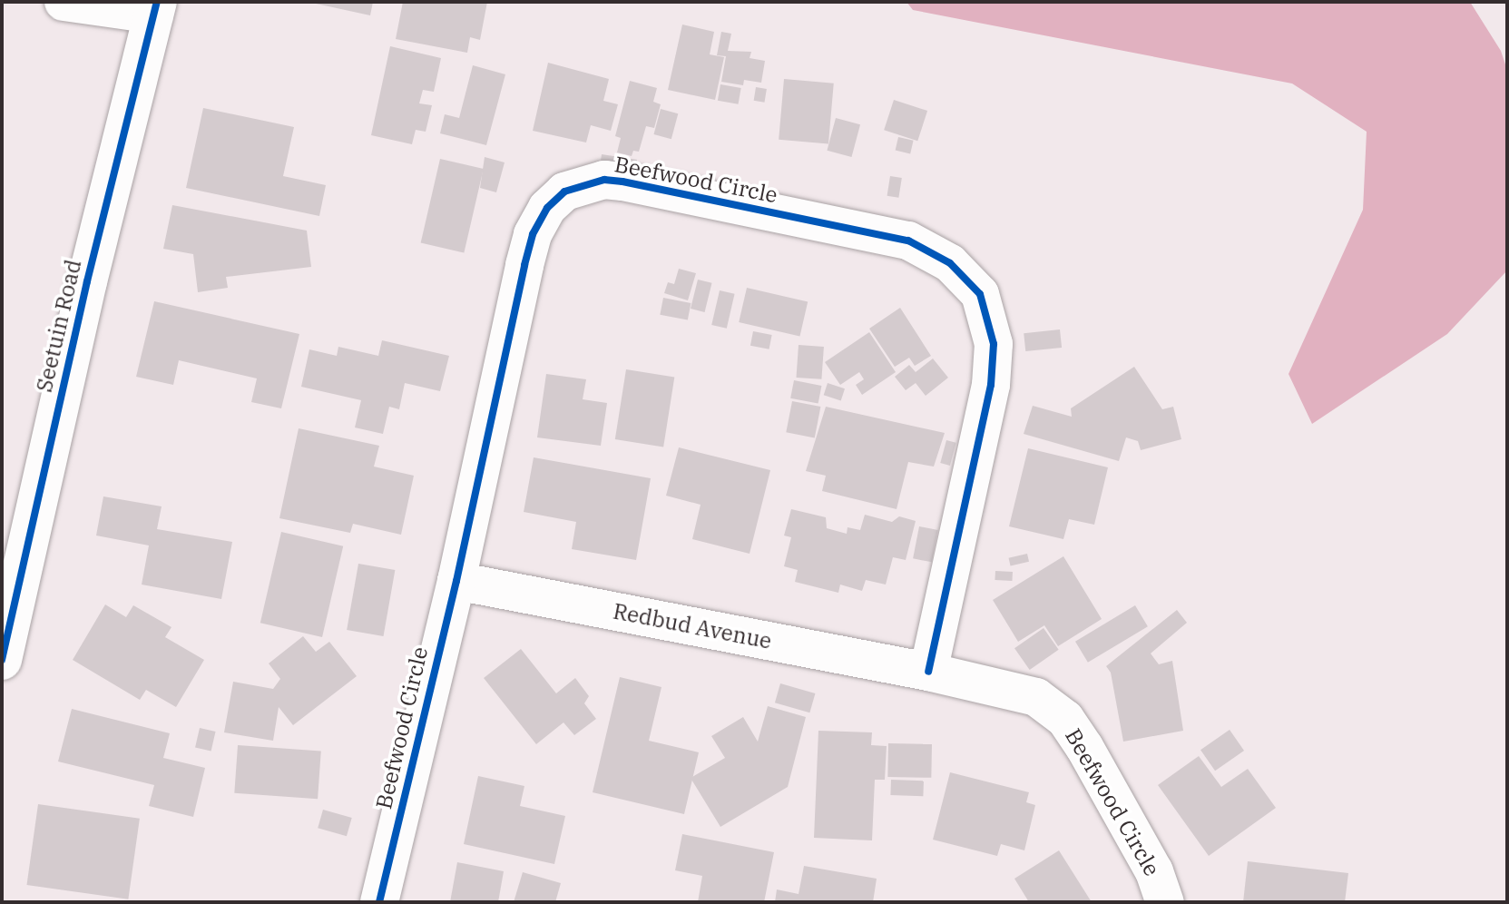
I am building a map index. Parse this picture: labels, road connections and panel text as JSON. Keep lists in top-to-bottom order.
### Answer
{
  "streets": {
    "street": ["Beefwood Circle", "Seetuin Road", "Redbud Avenue"]
  },
  "crossings": [
    ["Beefwood Circle", "Redbud Avenue"]
  ]
}
